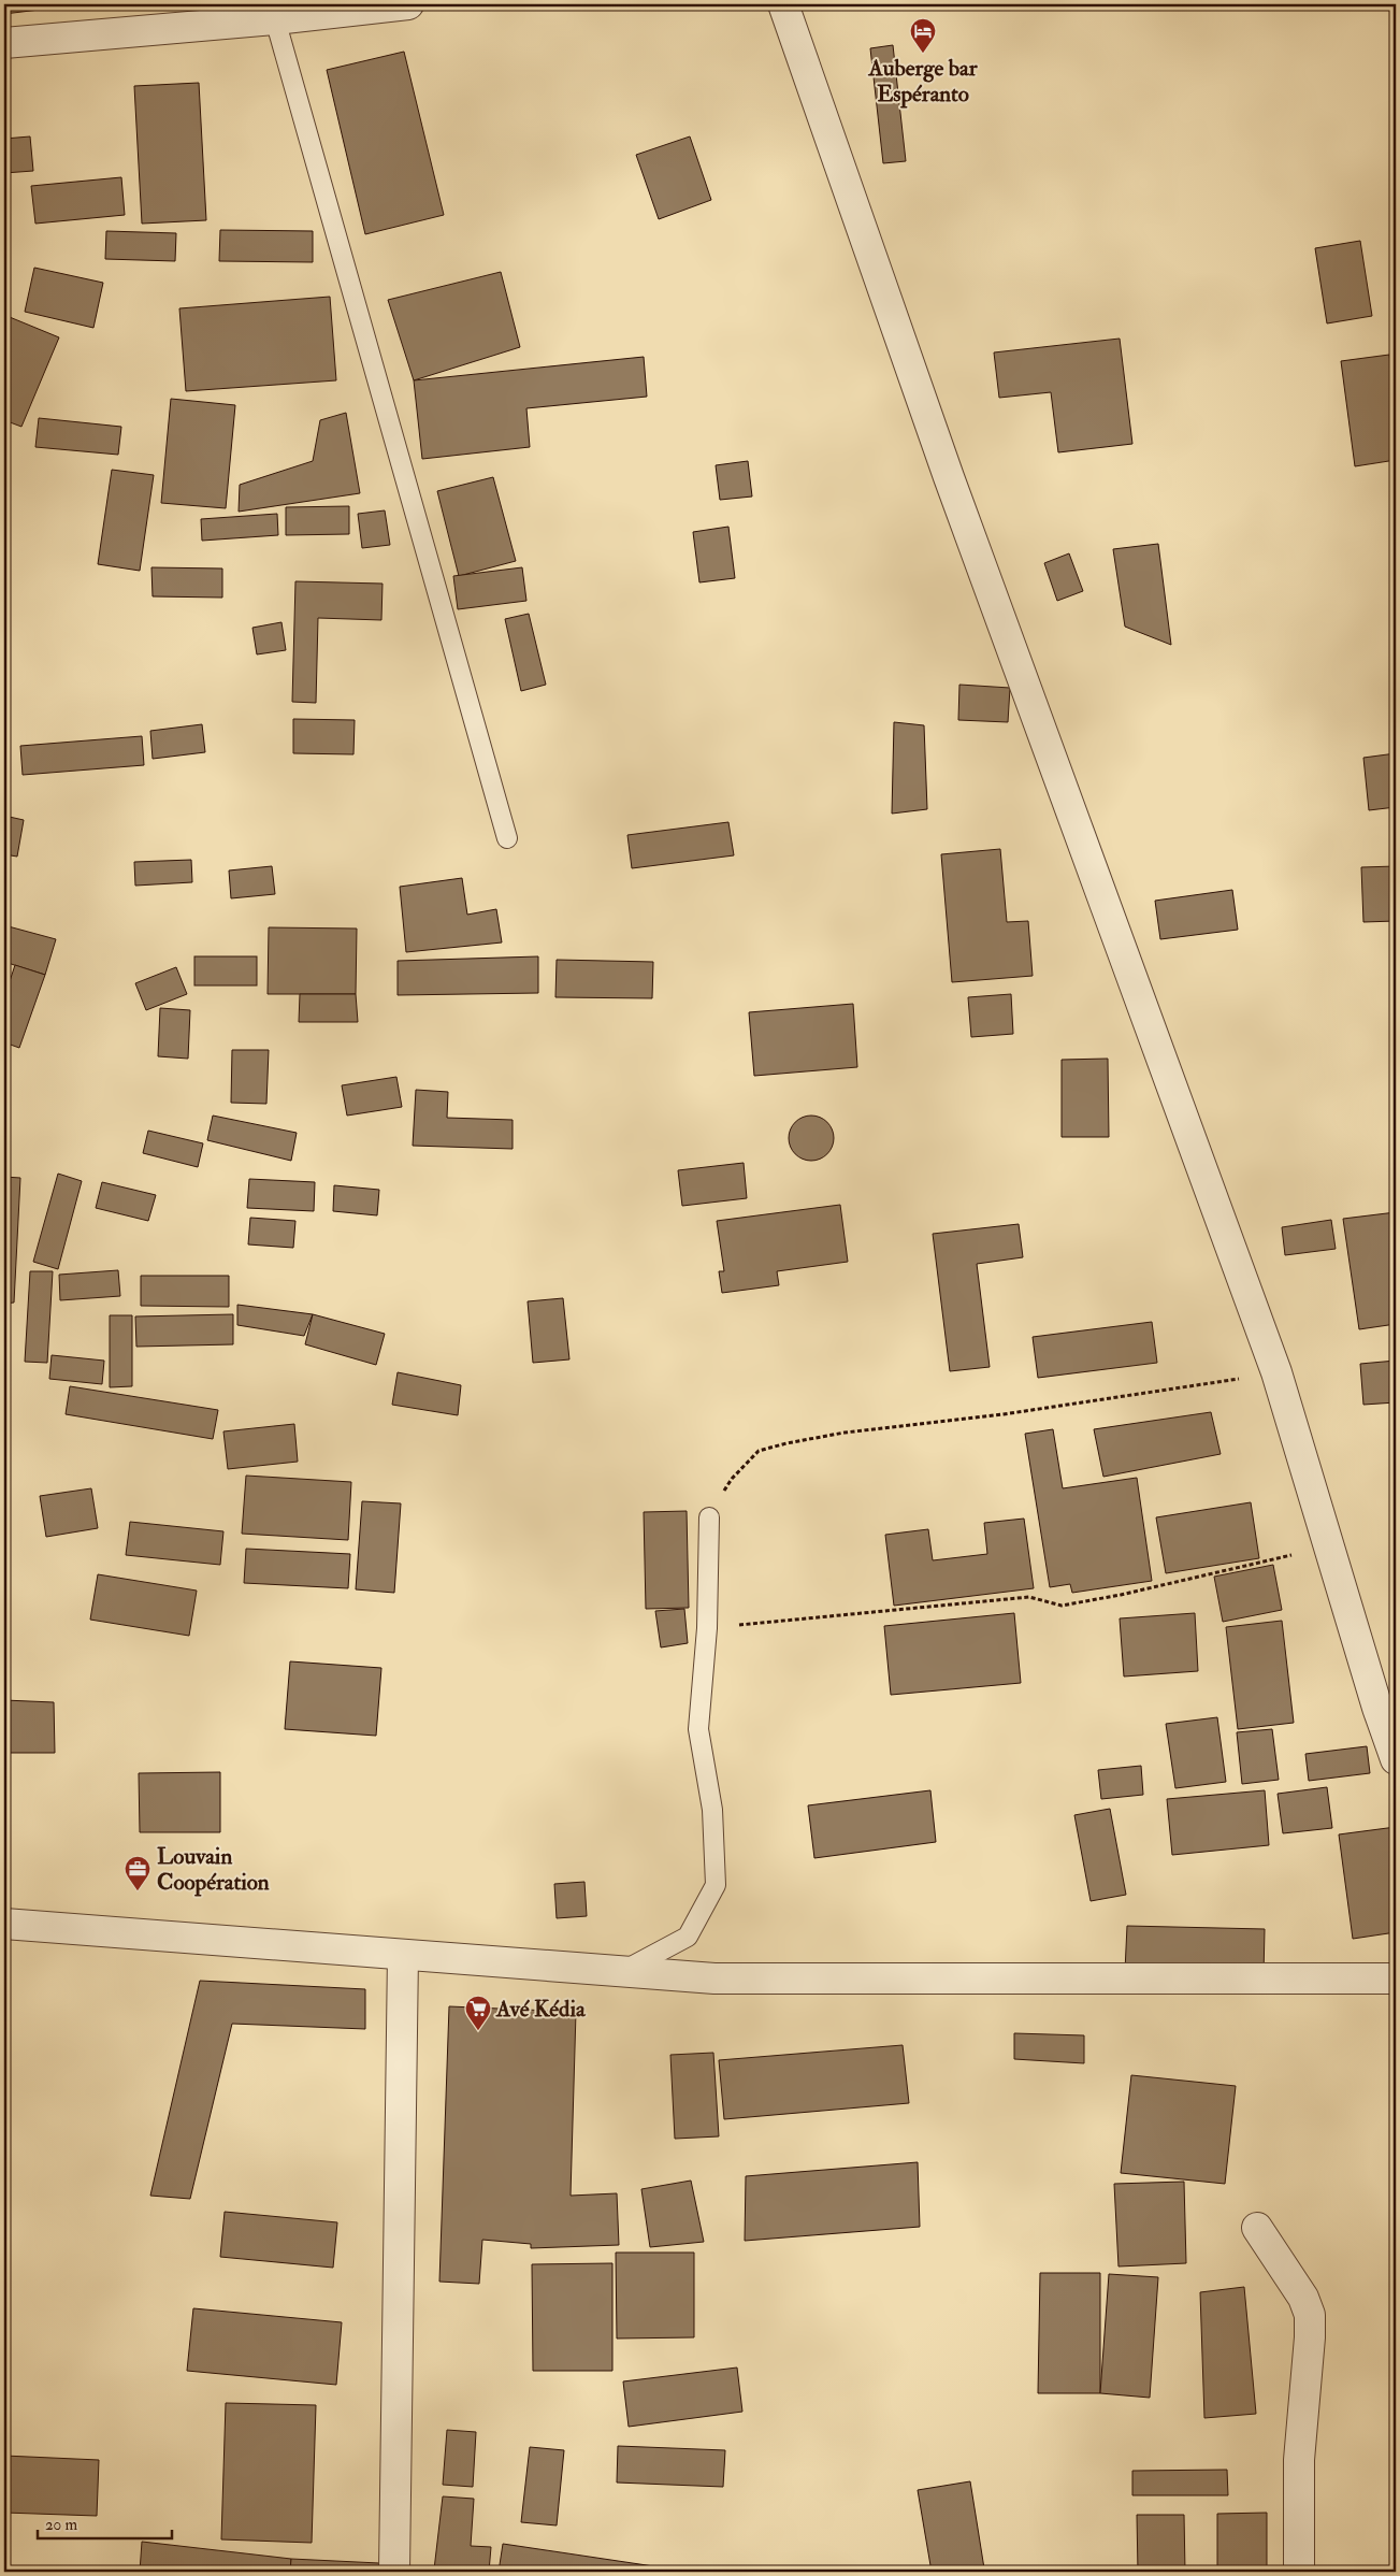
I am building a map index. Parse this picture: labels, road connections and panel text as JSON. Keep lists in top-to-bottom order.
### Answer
{
  "places": {
    "hotel": ["Auberge bar Espéranto"],
    "office": ["Louvain Coopération"],
    "supermarket": ["Avé Kédia"]
  },
  "scale_bar": "20 m"
}
